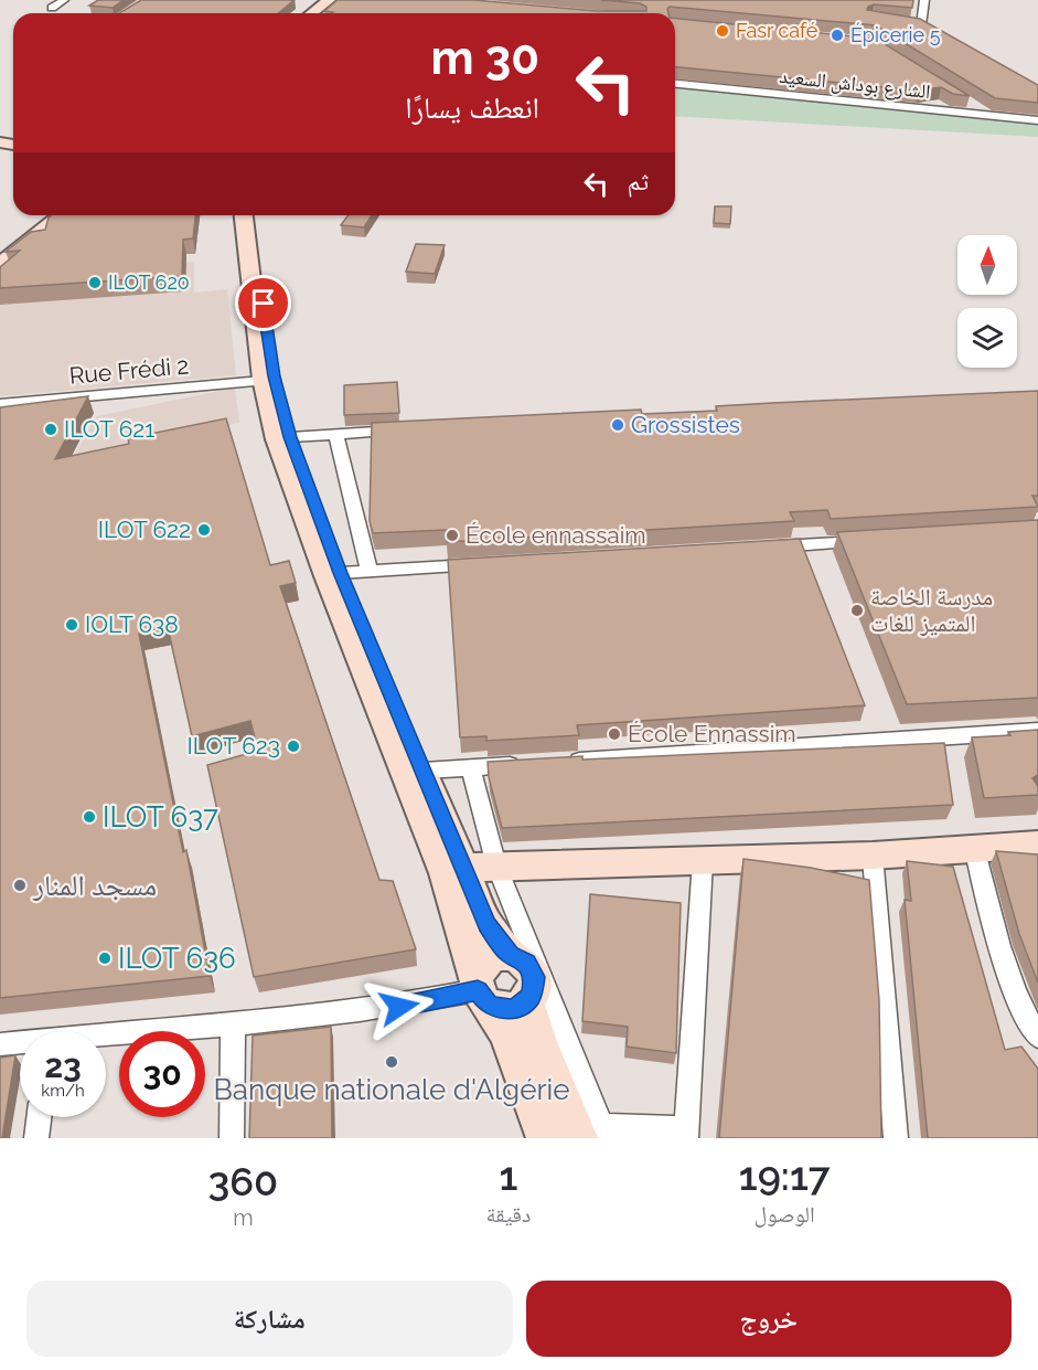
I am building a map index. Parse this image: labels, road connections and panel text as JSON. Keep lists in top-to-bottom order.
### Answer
{
  "streets": {
    "street": ["الشارع بوداش السعيد", "Rue Frédi 2"]
  },
  "places": [
    "Fasr café",
    "Épicerie 5",
    "ILOT 620",
    "Grossistes",
    "ILOT 621",
    "ILOT 622",
    "École ennassaim",
    "مدرسة الخاصة المتميز للغات",
    "IOLT 638",
    "École Ennassim",
    "ILOT 623",
    "ILOT 637",
    "مسجد المنار",
    "ILOT 636",
    "Banque nationale d'Algérie"
  ],
  "north": "top",
  "page": {
    "turn": ["30 m", "انعطف يسارًا"],
    "then": "ثم",
    "speed": "23 km/h",
    "limit": "30",
    "eta": [
      "19:17",
      "الوصول",
      "1",
      "دقيقة",
      "360",
      "m"
    ],
    "buttons": ["خروج", "مشاركة"]
  }
}
